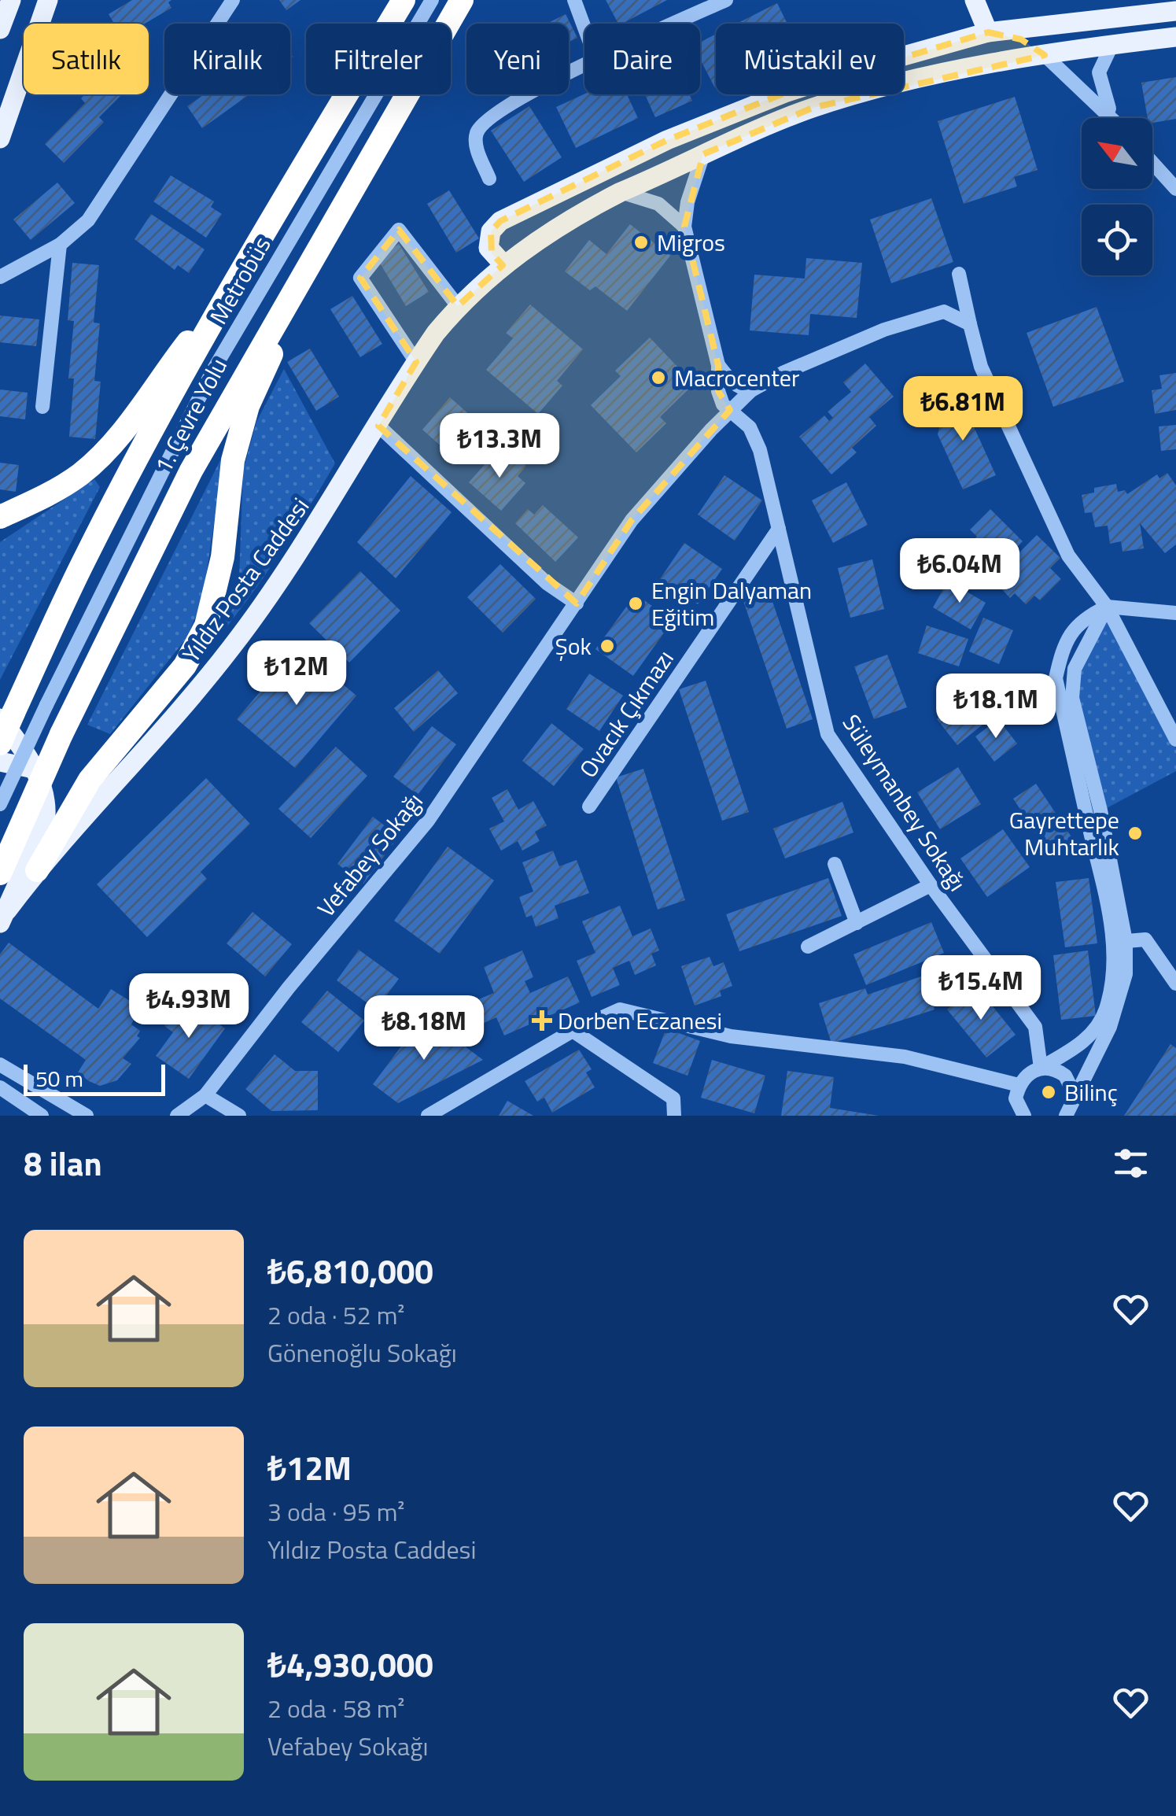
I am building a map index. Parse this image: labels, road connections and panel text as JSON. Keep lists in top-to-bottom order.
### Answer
{
  "streets": {
    "highway": ["1. Çevre Yolu"],
    "main road": ["Yıldız Posta Caddesi"],
    "street": [
      "Metrobüs",
      "Ovacık Çıkmazı",
      "Süleymanbey Sokağı",
      "Vefabey Sokağı"
    ]
  },
  "crossings": [
    ["Yıldız Posta Caddesi", "Süleymanbey Sokağı"],
    ["Ovacık Çıkmazı", "Süleymanbey Sokağı"],
    ["Süleymanbey Sokağı", "Vefabey Sokağı"]
  ],
  "places": {
    "other": [
      "Migros",
      "Macrocenter",
      "Engin Dalyaman Eğitim",
      "Şok",
      "Gayrettepe Muhtarlık",
      "Bilinç"
    ],
    "health": ["Dorben Eczanesi"]
  },
  "scale_bar": "50 m",
  "north": "top left",
  "page": {
    "chip": [
      "Satılık",
      "Kiralık",
      "Filtreler",
      "Yeni",
      "Daire",
      "Müstakil ev"
    ],
    "price": [
      "₺6.81M",
      "₺13.3M",
      "₺6.04M",
      "₺12M",
      "₺18.1M",
      "₺15.4M",
      "₺4.93M",
      "₺8.18M"
    ],
    "scale": "50 m",
    "heading": "8 ilan",
    "list": [
      {
        "name": "₺6,810,000",
        "note": "2 oda · 52 m² · Gönenoğlu Sokağı"
      },
      {
        "name": "₺12M",
        "note": "3 oda · 95 m² · Yıldız Posta Caddesi"
      },
      {
        "name": "₺4,930,000",
        "note": "2 oda · 58 m² · Vefabey Sokağı"
      }
    ]
  }
}
